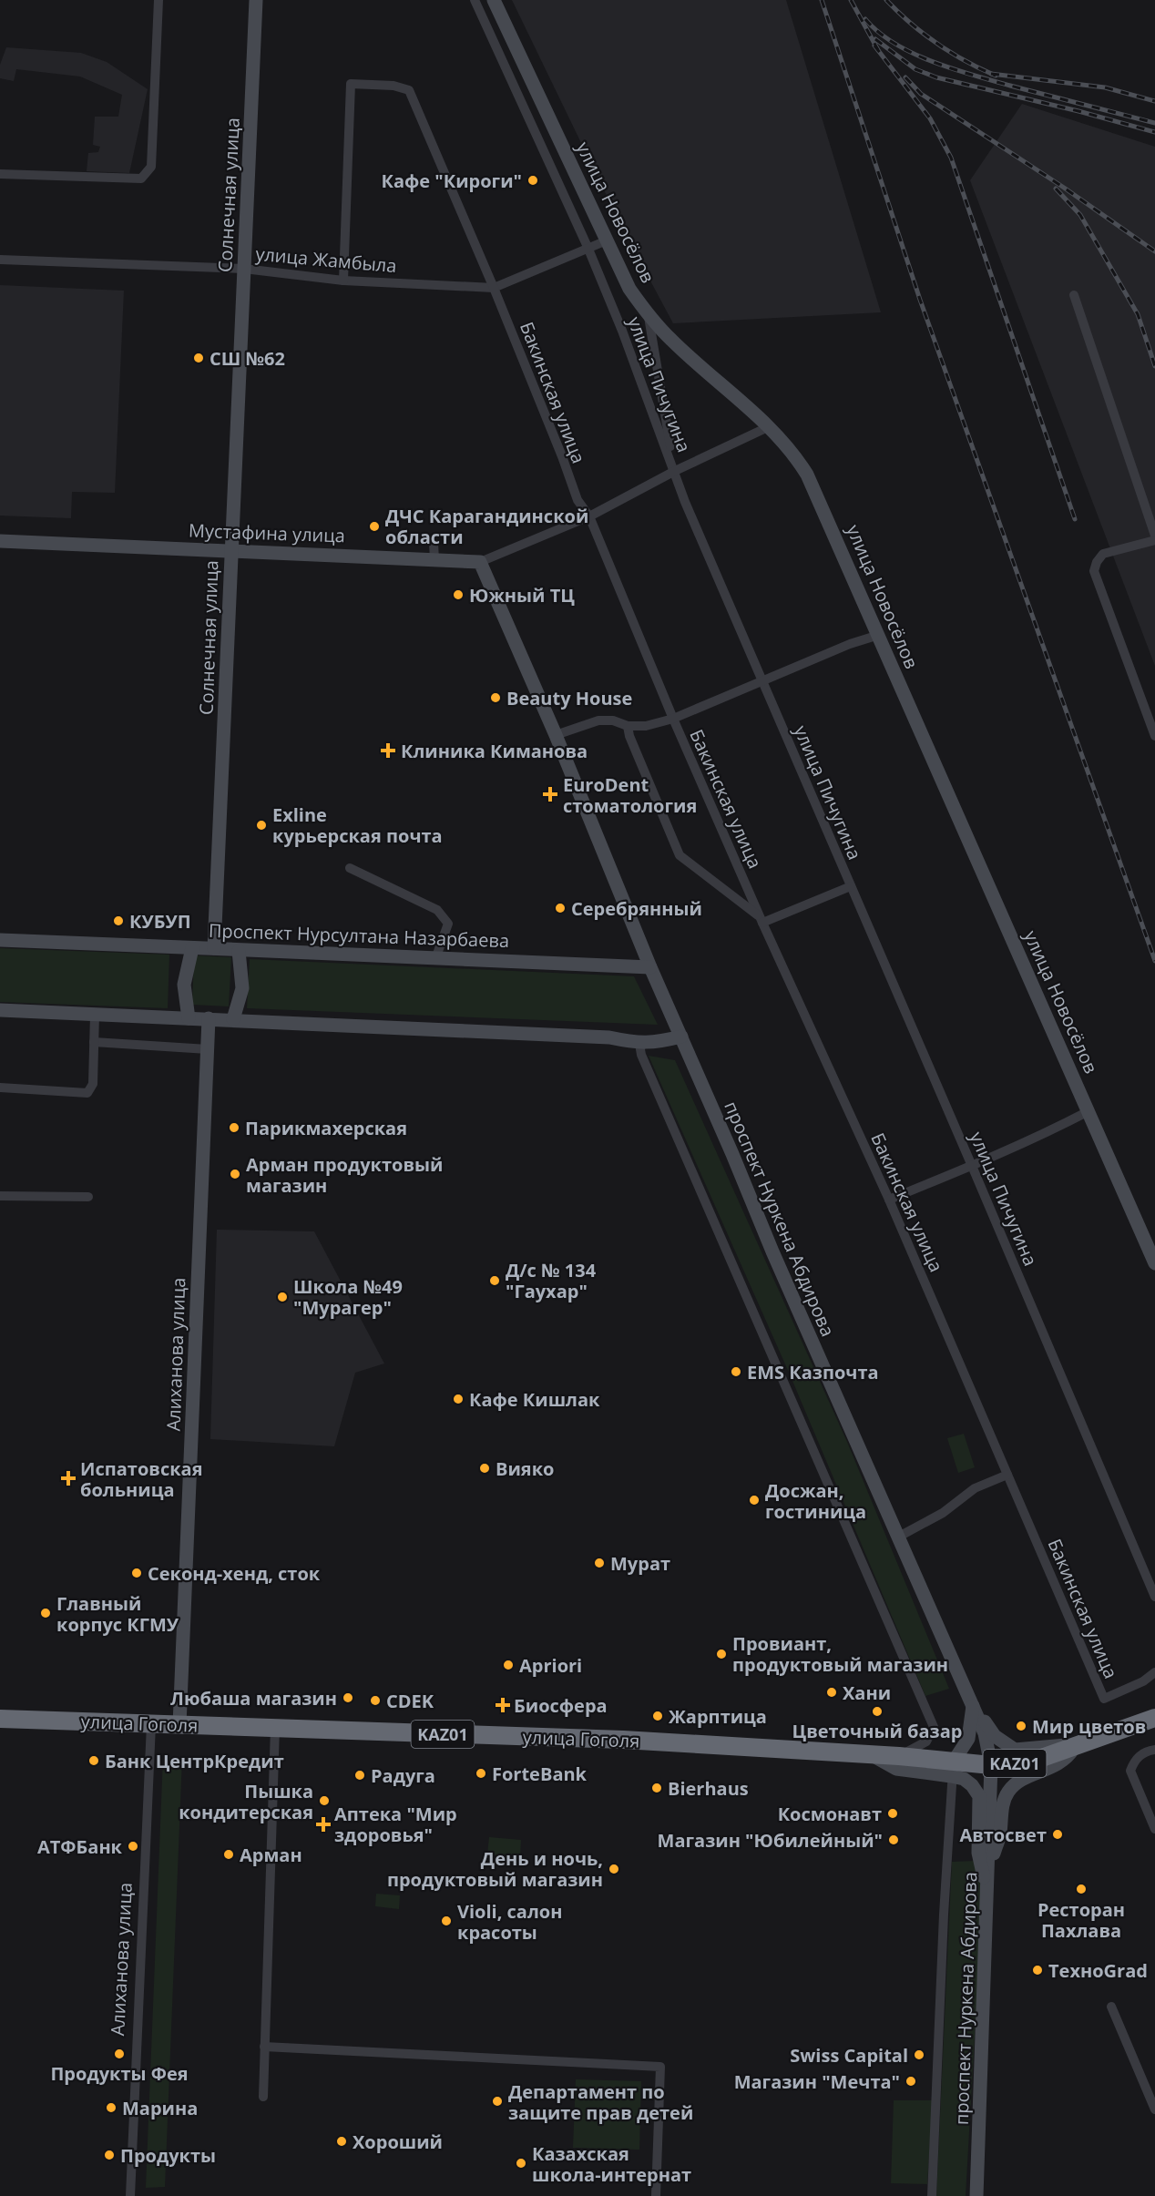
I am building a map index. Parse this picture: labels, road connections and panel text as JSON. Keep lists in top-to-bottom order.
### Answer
{
  "streets": {
    "highway": ["улица Гоголя", "KАZ01"],
    "main road": [
      "Солнечная улица",
      "улица Новосёлов",
      "Мустафина улица",
      "Проспект Нурсултана Назарбаева",
      "проспект Нуркена Абдирова",
      "Алиханова улица"
    ],
    "street": ["улица Жамбыла", "улица Пичугина", "Бакинская улица"]
  },
  "crossings": [
    ["Солнечная улица", "улица Жамбыла"],
    ["Солнечная улица", "Мустафина улица"],
    ["Солнечная улица", "Проспект Нурсултана Назарбаева"],
    ["улица Новосёлов", "улица Жамбыла"],
    ["улица Новосёлов", "Мустафина улица"],
    ["улица Жамбыла", "улица Пичугина"],
    ["улица Жамбыла", "Бакинская улица"],
    ["улица Пичугина", "Мустафина улица"],
    ["Бакинская улица", "Мустафина улица"],
    ["Мустафина улица", "проспект Нуркена Абдирова"],
    ["Проспект Нурсултана Назарбаева", "проспект Нуркена Абдирова"],
    ["проспект Нуркена Абдирова", "улица Гоголя"],
    ["Алиханова улица", "улица Гоголя"]
  ],
  "places": {
    "other": [
      "Кафе \"Кироги\"",
      "СШ №62",
      "ДЧС Карагандинской области",
      "Южный ТЦ",
      "Beauty House",
      "Exline курьерская почта",
      "Серебрянный",
      "КУБУП",
      "Парикмахерская",
      "Арман продуктовый магазин",
      "Д/с № 134 \"Гаухар\"",
      "Школа №49 \"Мурагер\"",
      "EMS Казпочта",
      "Кафе Кишлак",
      "Вияко",
      "Досжан, гостиница",
      "Мурат",
      "Секонд-хенд, сток",
      "Главный корпус КГМУ",
      "Провиант, продуктовый магазин",
      "Apriori",
      "Хани",
      "Любаша магазин",
      "CDEK",
      "Цветочный базар",
      "Жарптица",
      "Мир цветов",
      "Банк ЦентрКредит",
      "ForteBank",
      "Радуга",
      "Bierhaus",
      "Пышка кондитерская",
      "Космонавт",
      "Автосвет",
      "Магазин \"Юбилейный\"",
      "АТФБанк",
      "Арман",
      "День и ночь, продуктовый магазин",
      "Ресторан Пахлава",
      "Violi, салон красоты",
      "ТехноGrad",
      "Продукты Фея",
      "Swiss Capital",
      "Магазин \"Мечта\"",
      "Департамент по защите прав детей",
      "Марина",
      "Хороший",
      "Продукты",
      "Казахская школа-интернат"
    ],
    "health": [
      "Клиника Киманова",
      "EuroDent стоматология",
      "Испатовская больница",
      "Биосфера",
      "Аптека \"Мир здоровья\""
    ]
  }
}
